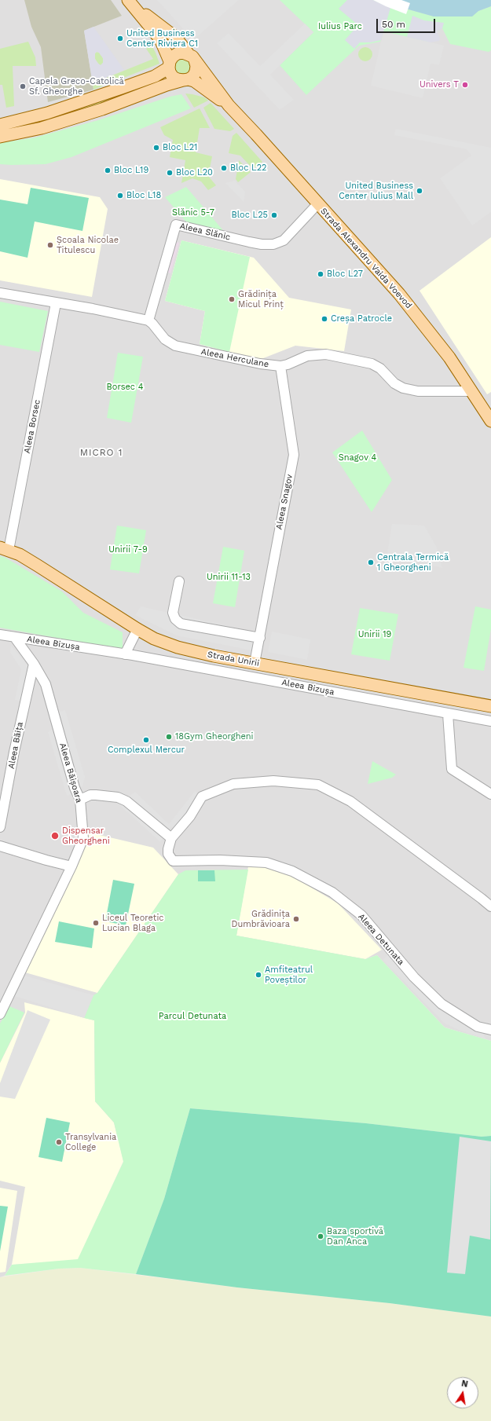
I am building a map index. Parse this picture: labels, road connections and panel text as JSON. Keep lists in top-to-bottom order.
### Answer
{
  "streets": {
    "main road": ["Strada Alexandru Vaida Voevod", "Strada Unirii"],
    "street": [
      "Aleea Slănic",
      "Aleea Herculane",
      "Aleea Borsec",
      "Aleea Snagov",
      "Aleea Bizușa",
      "Aleea Băița",
      "Aleea Băișoara",
      "Aleea Detunata"
    ]
  },
  "crossings": [
    ["Aleea Slănic", "Strada Alexandru Vaida Voevod"],
    ["Aleea Slănic", "Aleea Herculane"],
    ["Strada Alexandru Vaida Voevod", "Aleea Herculane"],
    ["Aleea Herculane", "Aleea Snagov"],
    ["Aleea Borsec", "Strada Unirii"],
    ["Aleea Snagov", "Strada Unirii"],
    ["Aleea Bizușa", "Aleea Băișoara"],
    ["Aleea Băița", "Aleea Băișoara"]
  ],
  "districts": ["MICRO 1"],
  "parks": [
    "Iulius Parc",
    "Slănic 5-7",
    "Borsec 4",
    "Snagov 4",
    "Unirii 7-9",
    "Unirii 11-13",
    "Unirii 19",
    "Parcul Detunata"
  ],
  "places": [
    "United Business Center Riviera C1",
    "Univers T",
    "Capela Greco-Catolică Sf. Gheorghe",
    "Bloc L21",
    "Bloc L22",
    "Bloc L19",
    "Bloc L20",
    "United Business Center Iulius Mall",
    "Bloc L18",
    "Bloc L25",
    "Școala Nicolae Titulescu",
    "Bloc L27",
    "Grădinița Micul Prinț",
    "Creșa Patrocle",
    "Centrala Termică 1 Gheorgheni",
    "18Gym Gheorgheni",
    "Complexul Mercur",
    "Dispensar Gheorgheni",
    "Grădinița Dumbrăvioara",
    "Liceul Teoretic Lucian Blaga",
    "Amfiteatrul Poveștilor",
    "Transylvania College",
    "Baza sportivă Dan Anca"
  ],
  "scale_bar": "50 m",
  "north": "top"
}
